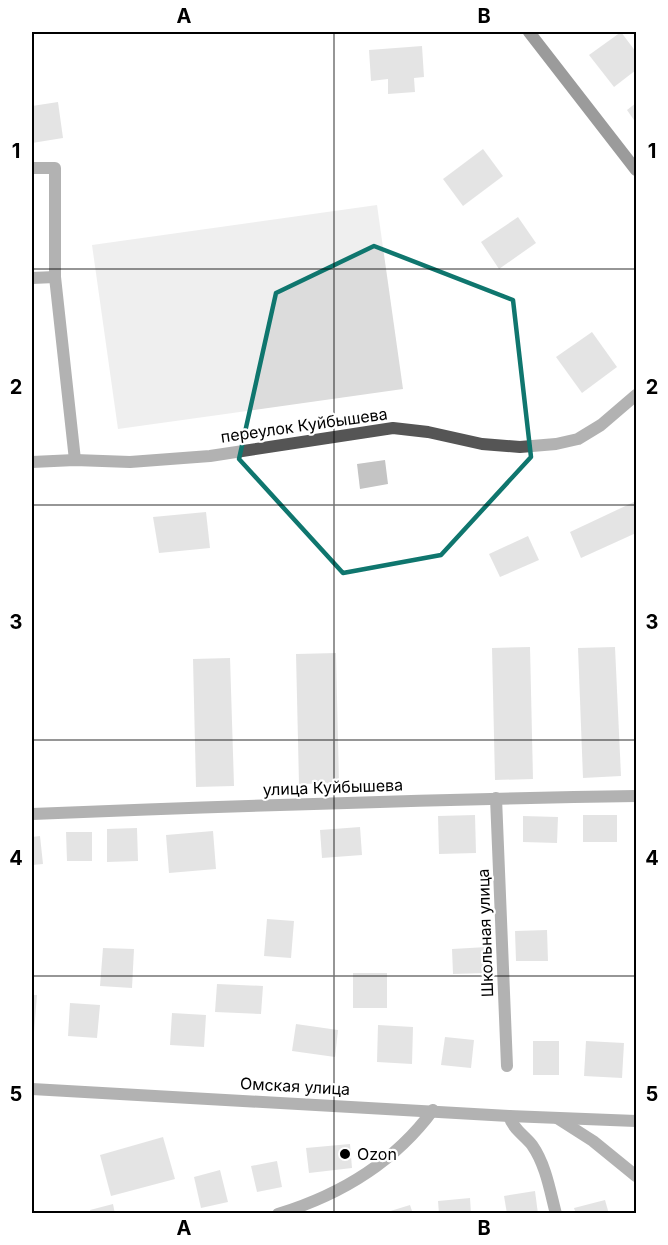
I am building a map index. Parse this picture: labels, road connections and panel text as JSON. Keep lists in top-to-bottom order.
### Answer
{
  "streets": {
    "street": [
      "переулок Куйбышева",
      "улица Куйбышева",
      "Школьная улица",
      "Омская улица"
    ]
  },
  "crossings": [
    ["улица Куйбышева", "Школьная улица"]
  ],
  "places": ["Ozon"],
  "grid": {
    "columns": ["A", "B"],
    "rows": [
      "1",
      "2",
      "3",
      "4",
      "5"
    ]
  }
}
